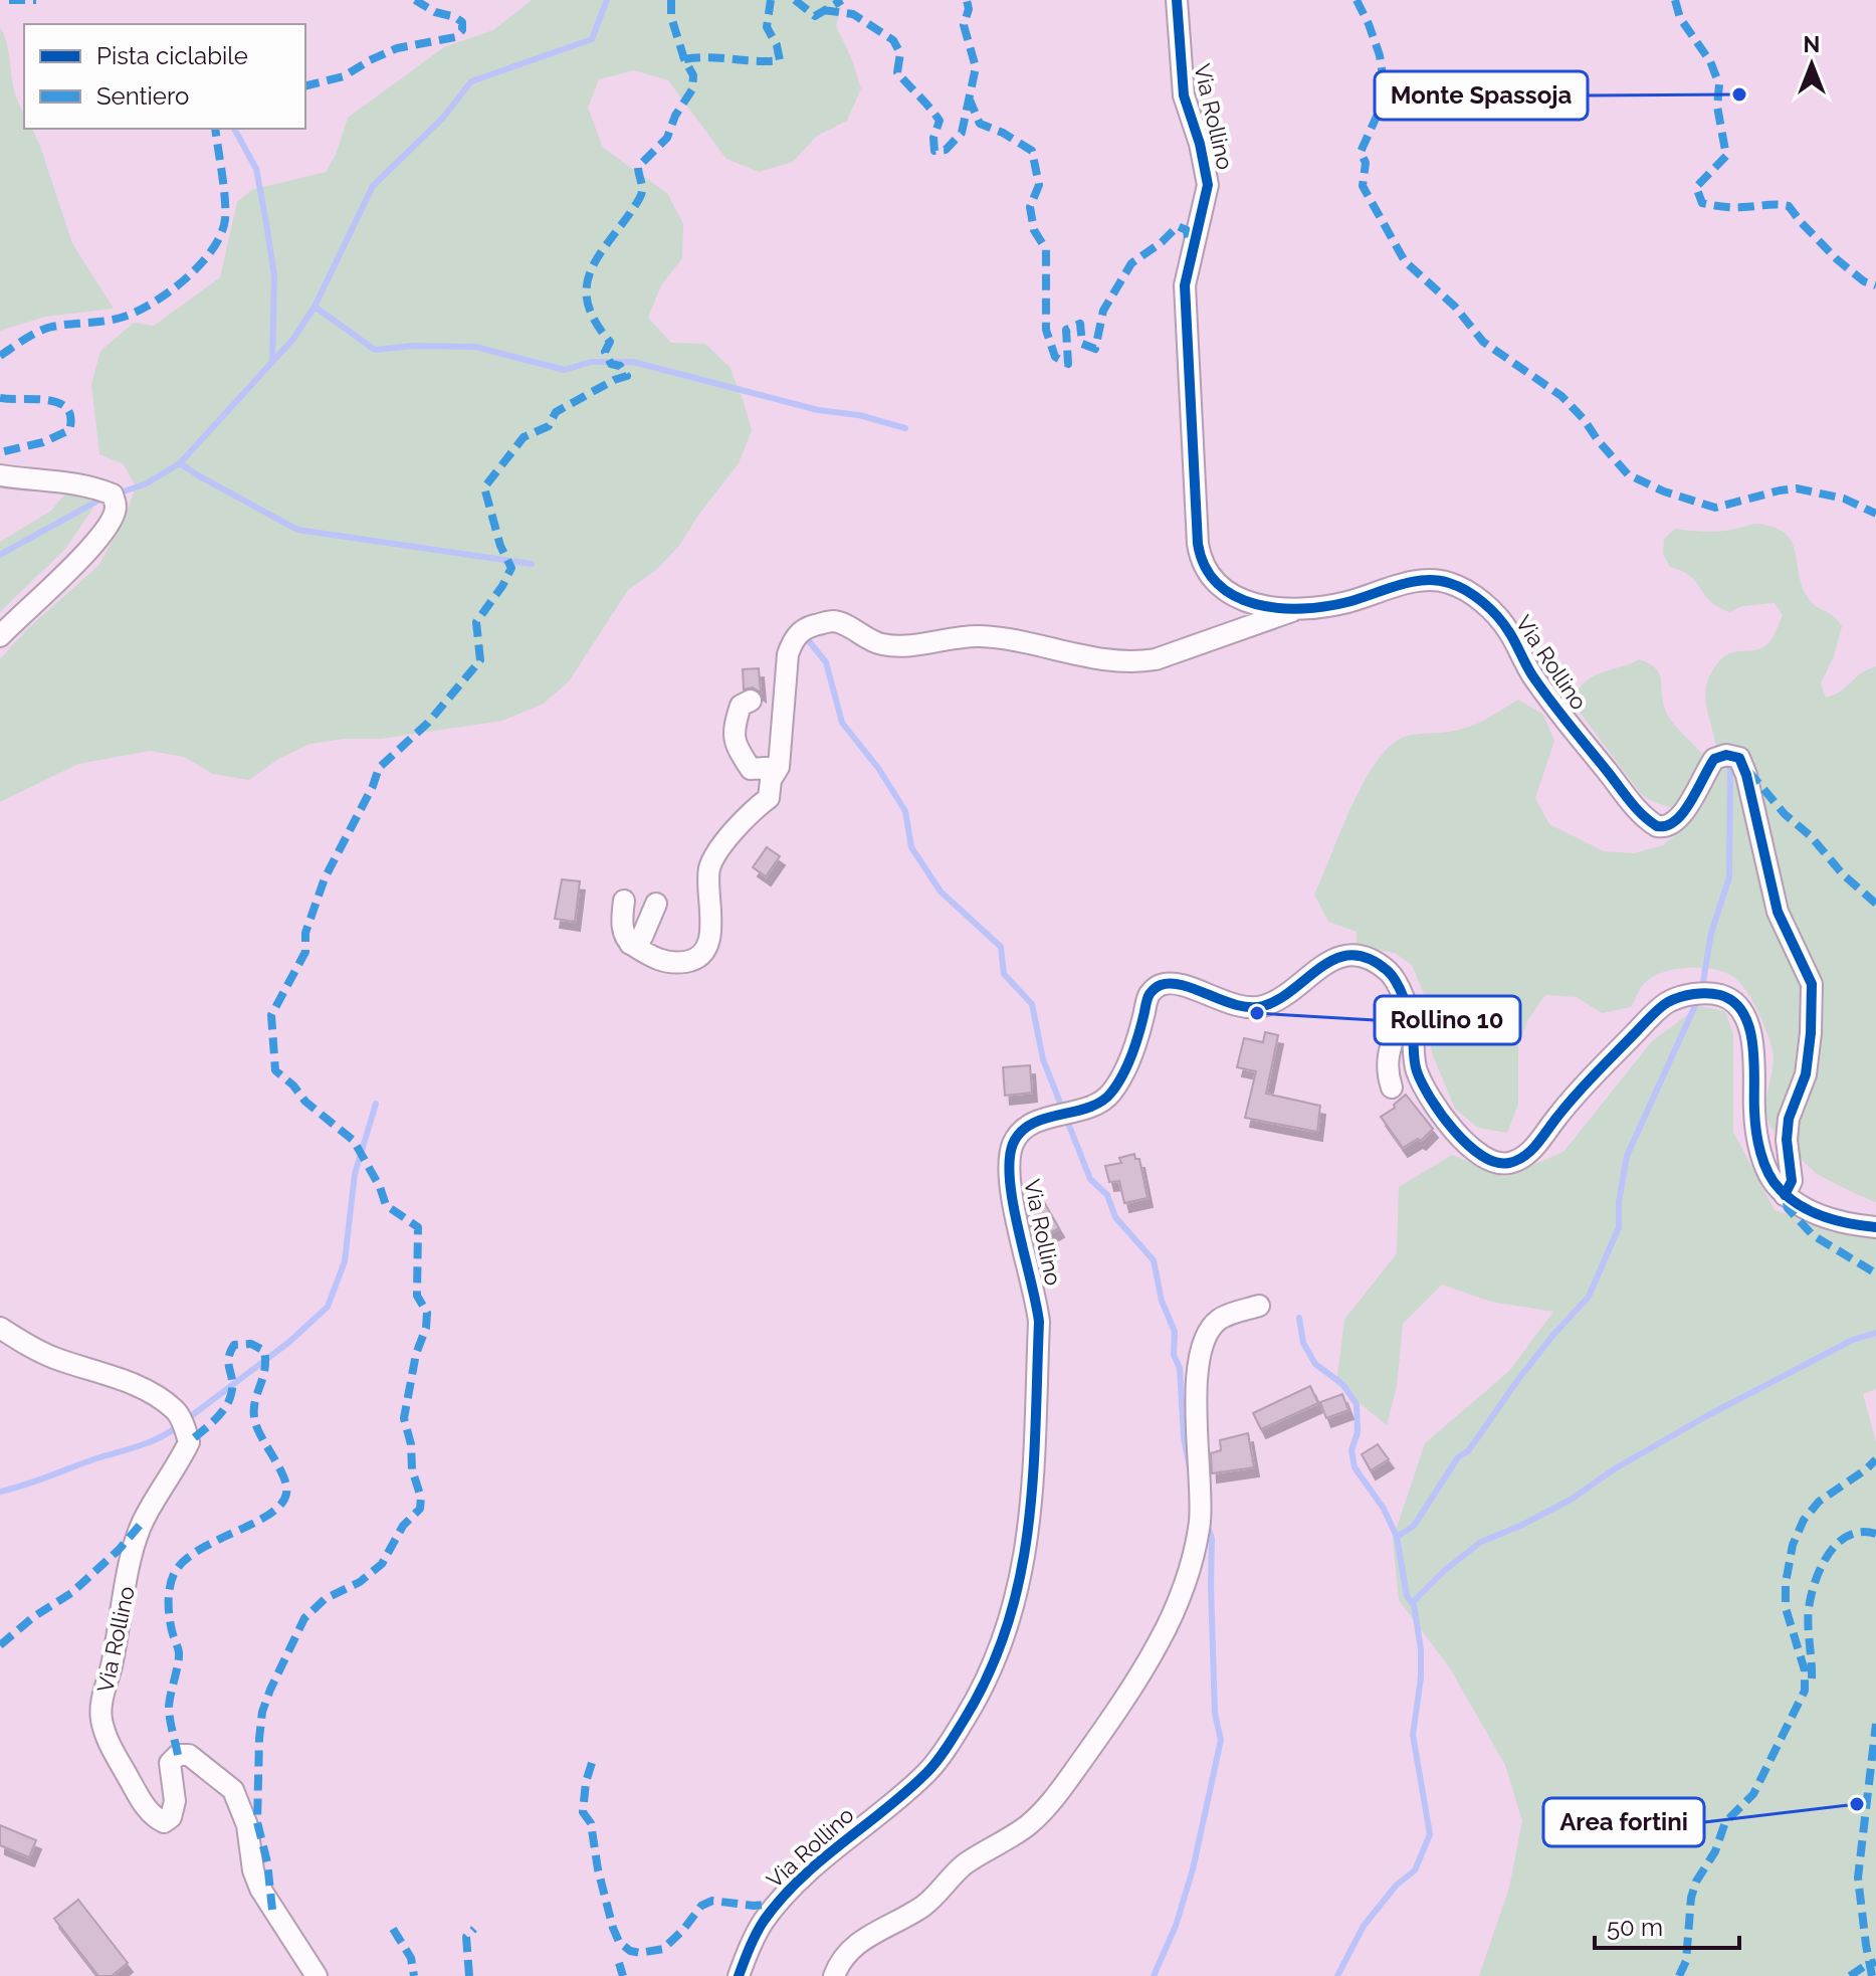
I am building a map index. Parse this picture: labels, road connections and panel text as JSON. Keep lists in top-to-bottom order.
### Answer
{
  "streets": {
    "street": ["Via Rollino"]
  },
  "places": ["Monte Spassoja", "Rollino 10", "Area fortini"],
  "legend": ["Pista ciclabile", "Sentiero"],
  "scale_bar": "50 m",
  "north": "top"
}
